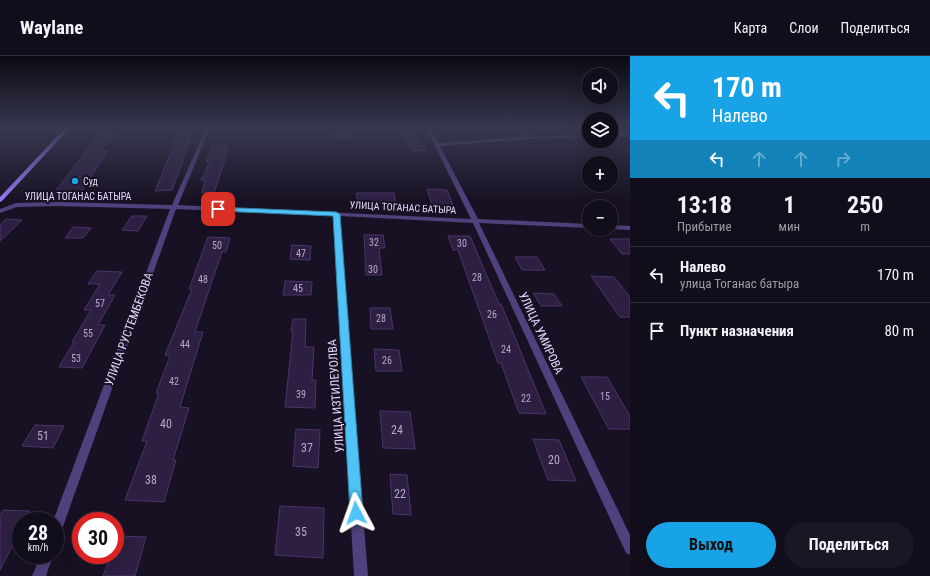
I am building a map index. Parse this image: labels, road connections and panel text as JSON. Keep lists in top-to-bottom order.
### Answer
{
  "streets": {
    "street": [
      "УЛИЦА ТОГАНАС БАТЫРА",
      "УЛИЦА РУСТЕМБЕКОВА",
      "УЛИЦА УМИРОВА",
      "УЛИЦА ИЗТИЛЕУОЛВА"
    ]
  },
  "crossings": [
    ["УЛИЦА ТОГАНАС БАТЫРА", "УЛИЦА РУСТЕМБЕКОВА"],
    ["УЛИЦА ТОГАНАС БАТЫРА", "УЛИЦА УМИРОВА"],
    ["УЛИЦА ТОГАНАС БАТЫРА", "УЛИЦА ИЗТИЛЕУОЛВА"]
  ],
  "places": ["Суд"],
  "house_numbers": [
    "32",
    "30",
    "50",
    "47",
    "30",
    "28",
    "48",
    "45",
    "57",
    "26",
    "28",
    "55",
    "44",
    "24",
    "53",
    "26",
    "42",
    "39",
    "15",
    "22",
    "40",
    "24",
    "51",
    "37",
    "20",
    "38",
    "22",
    "35"
  ],
  "page": {
    "header": "Waylane",
    "nav": ["Карта", "Слои", "Поделиться"],
    "turn": ["170 m", "Налево"],
    "map_buttons": ["+", "−"],
    "eta": [
      "13:18",
      "Прибытие",
      "1",
      "мин",
      "250",
      "m"
    ],
    "list": [
      {
        "name": "Налево",
        "note": "улица Тоганас батыра",
        "value": "170 m"
      },
      {
        "name": "Пункт назначения",
        "value": "80 m"
      }
    ],
    "speed": "28 km/h",
    "limit": "30",
    "buttons": ["Выход", "Поделиться"]
  }
}
